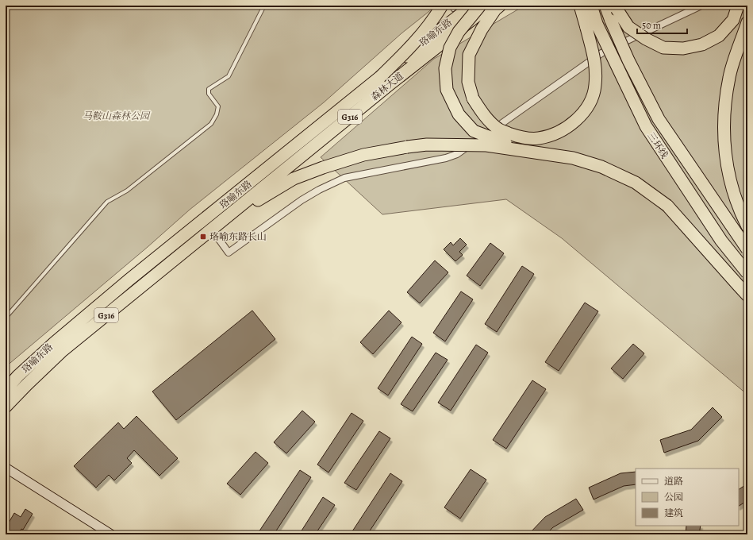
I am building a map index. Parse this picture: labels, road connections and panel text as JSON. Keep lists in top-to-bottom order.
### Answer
{
  "streets": {
    "highway": [
      "珞喻东路",
      "森林大道",
      "G316",
      "三环线"
    ]
  },
  "crossings": [
    ["珞喻东路", "森林大道"]
  ],
  "parks": ["马鞍山森林公园"],
  "places": {
    "transit": ["珞喻东路长山"]
  },
  "legend": ["道路", "公园", "建筑"],
  "scale_bar": "50 m"
}
